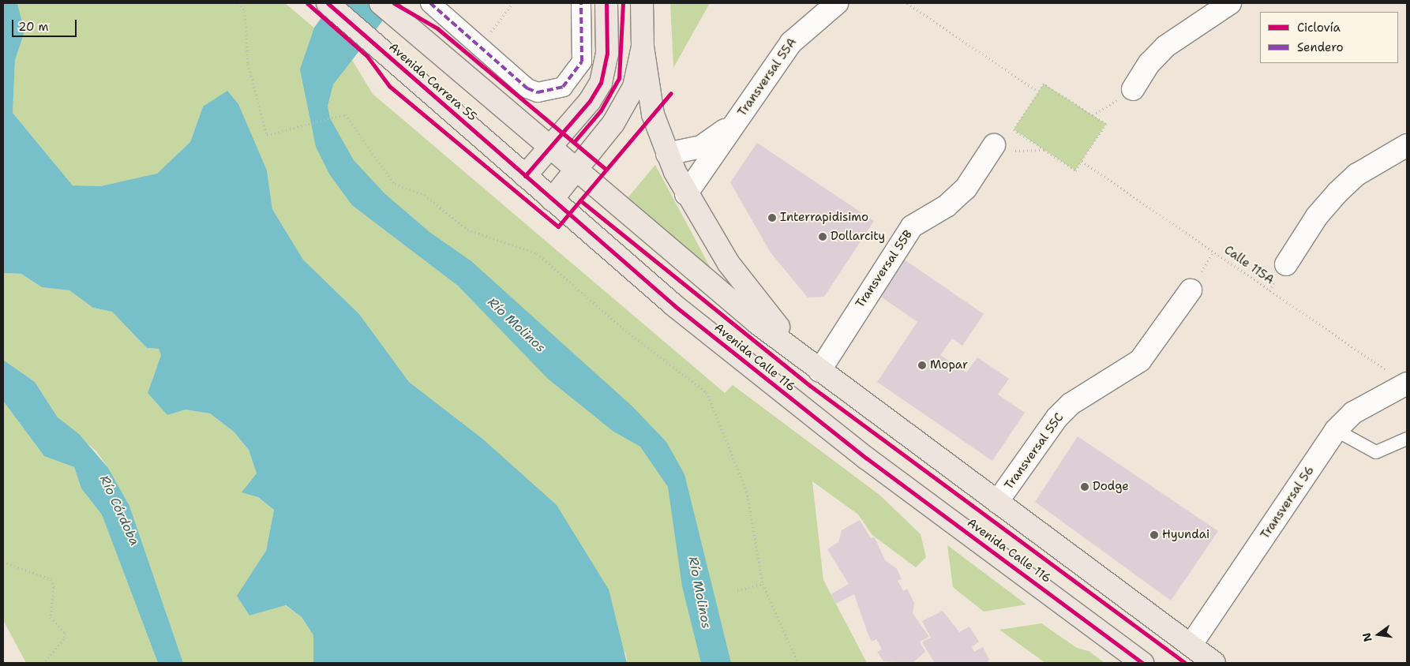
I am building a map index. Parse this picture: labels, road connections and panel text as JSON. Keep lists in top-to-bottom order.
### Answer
{
  "streets": {
    "main road": ["Avenida Carrera 55", "Avenida Calle 116"],
    "street": [
      "Transversal 55A",
      "Transversal 55B",
      "Transversal 55C",
      "Transversal 56"
    ],
    "path": ["Calle 115A"]
  },
  "crossings": [
    ["Avenida Carrera 55", "Avenida Calle 116"],
    ["Calle 115A", "Transversal 56"]
  ],
  "water": ["Río Molinos", "Río Córdoba"],
  "places": [
    "Interrapidisimo",
    "Dollarcity",
    "Mopar",
    "Dodge",
    "Hyundai"
  ],
  "legend": ["Ciclovía", "Sendero"],
  "scale_bar": "20 m",
  "north": "left"
}
